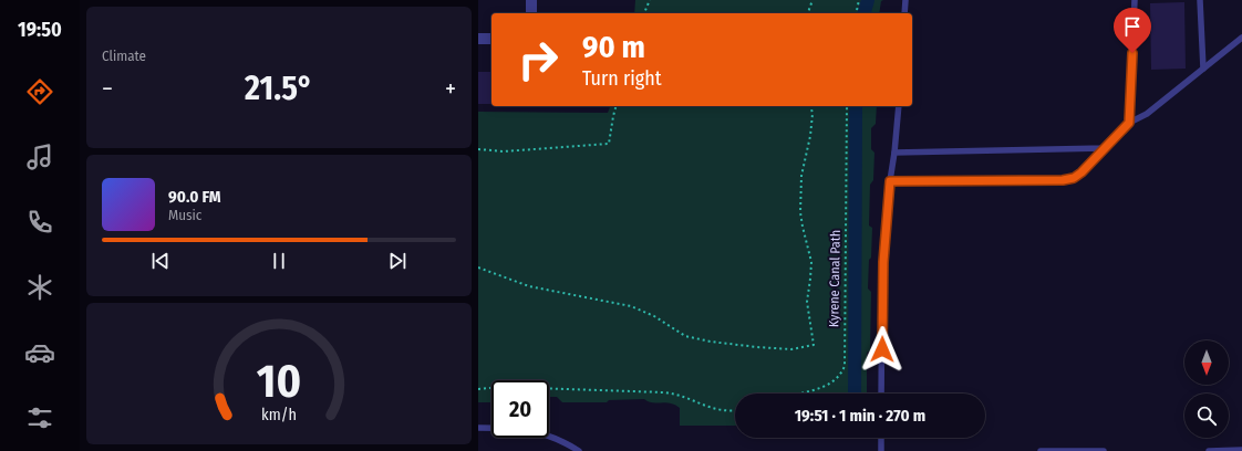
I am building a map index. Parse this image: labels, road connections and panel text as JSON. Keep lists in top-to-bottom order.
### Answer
{
  "streets": {
    "path": ["Kyrene Canal Path"]
  },
  "north": "bottom",
  "page": {
    "tabs": "19:50",
    "tile": "Climate",
    "turn": ["90 m", "Turn right"],
    "heat": ["−", "21.5°", "+"],
    "song": ["90.0 FM", "Music"],
    "limit": "20",
    "trip": "19:51 · 1 min · 270 m",
    "gauge": ["10", "km/h"]
  }
}
